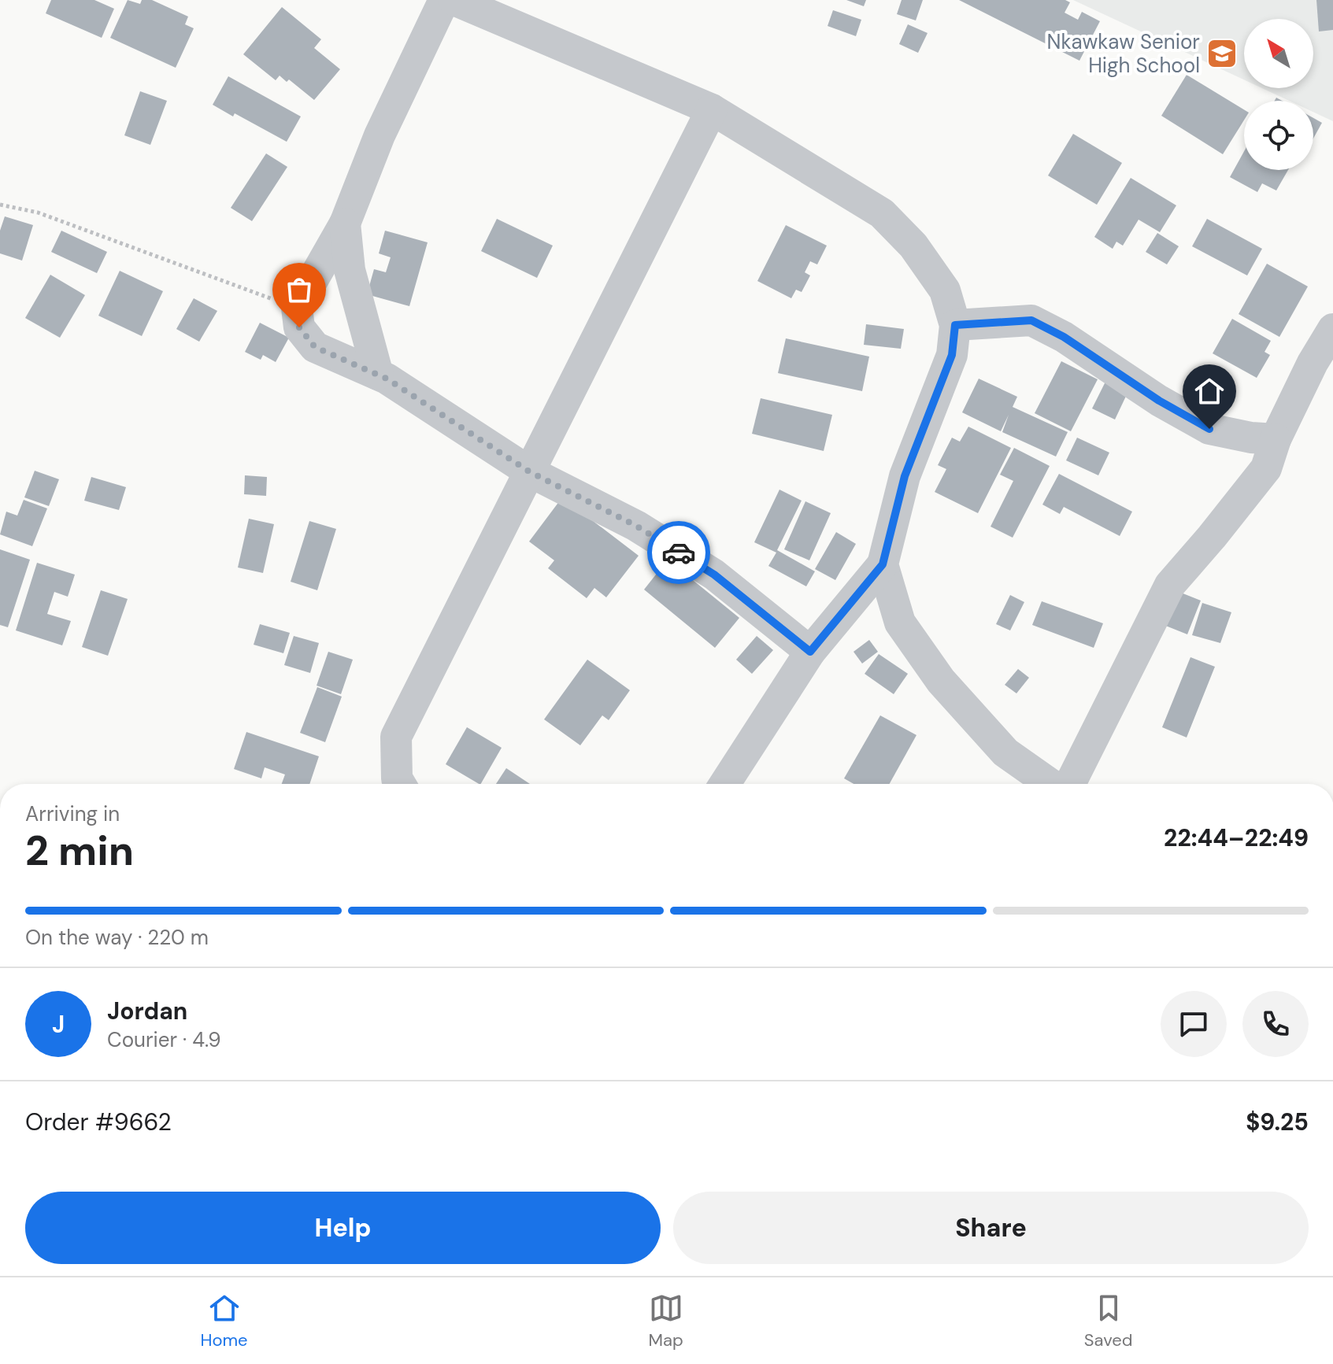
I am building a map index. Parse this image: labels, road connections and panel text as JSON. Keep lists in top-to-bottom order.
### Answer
{
  "places": {
    "school or university": ["Nkawkaw Senior High School"]
  },
  "north": "top left",
  "page": {
    "heading": ["2 min", "Arriving in", "22:44–22:49"],
    "panel": [
      "Jordan",
      "Courier · 4.9",
      "Order #9662",
      "$9.25"
    ],
    "bar": "On the way · 220 m",
    "round": "J",
    "buttons": ["Help", "Share"],
    "tabs": ["Home", "Map", "Saved"]
  }
}
